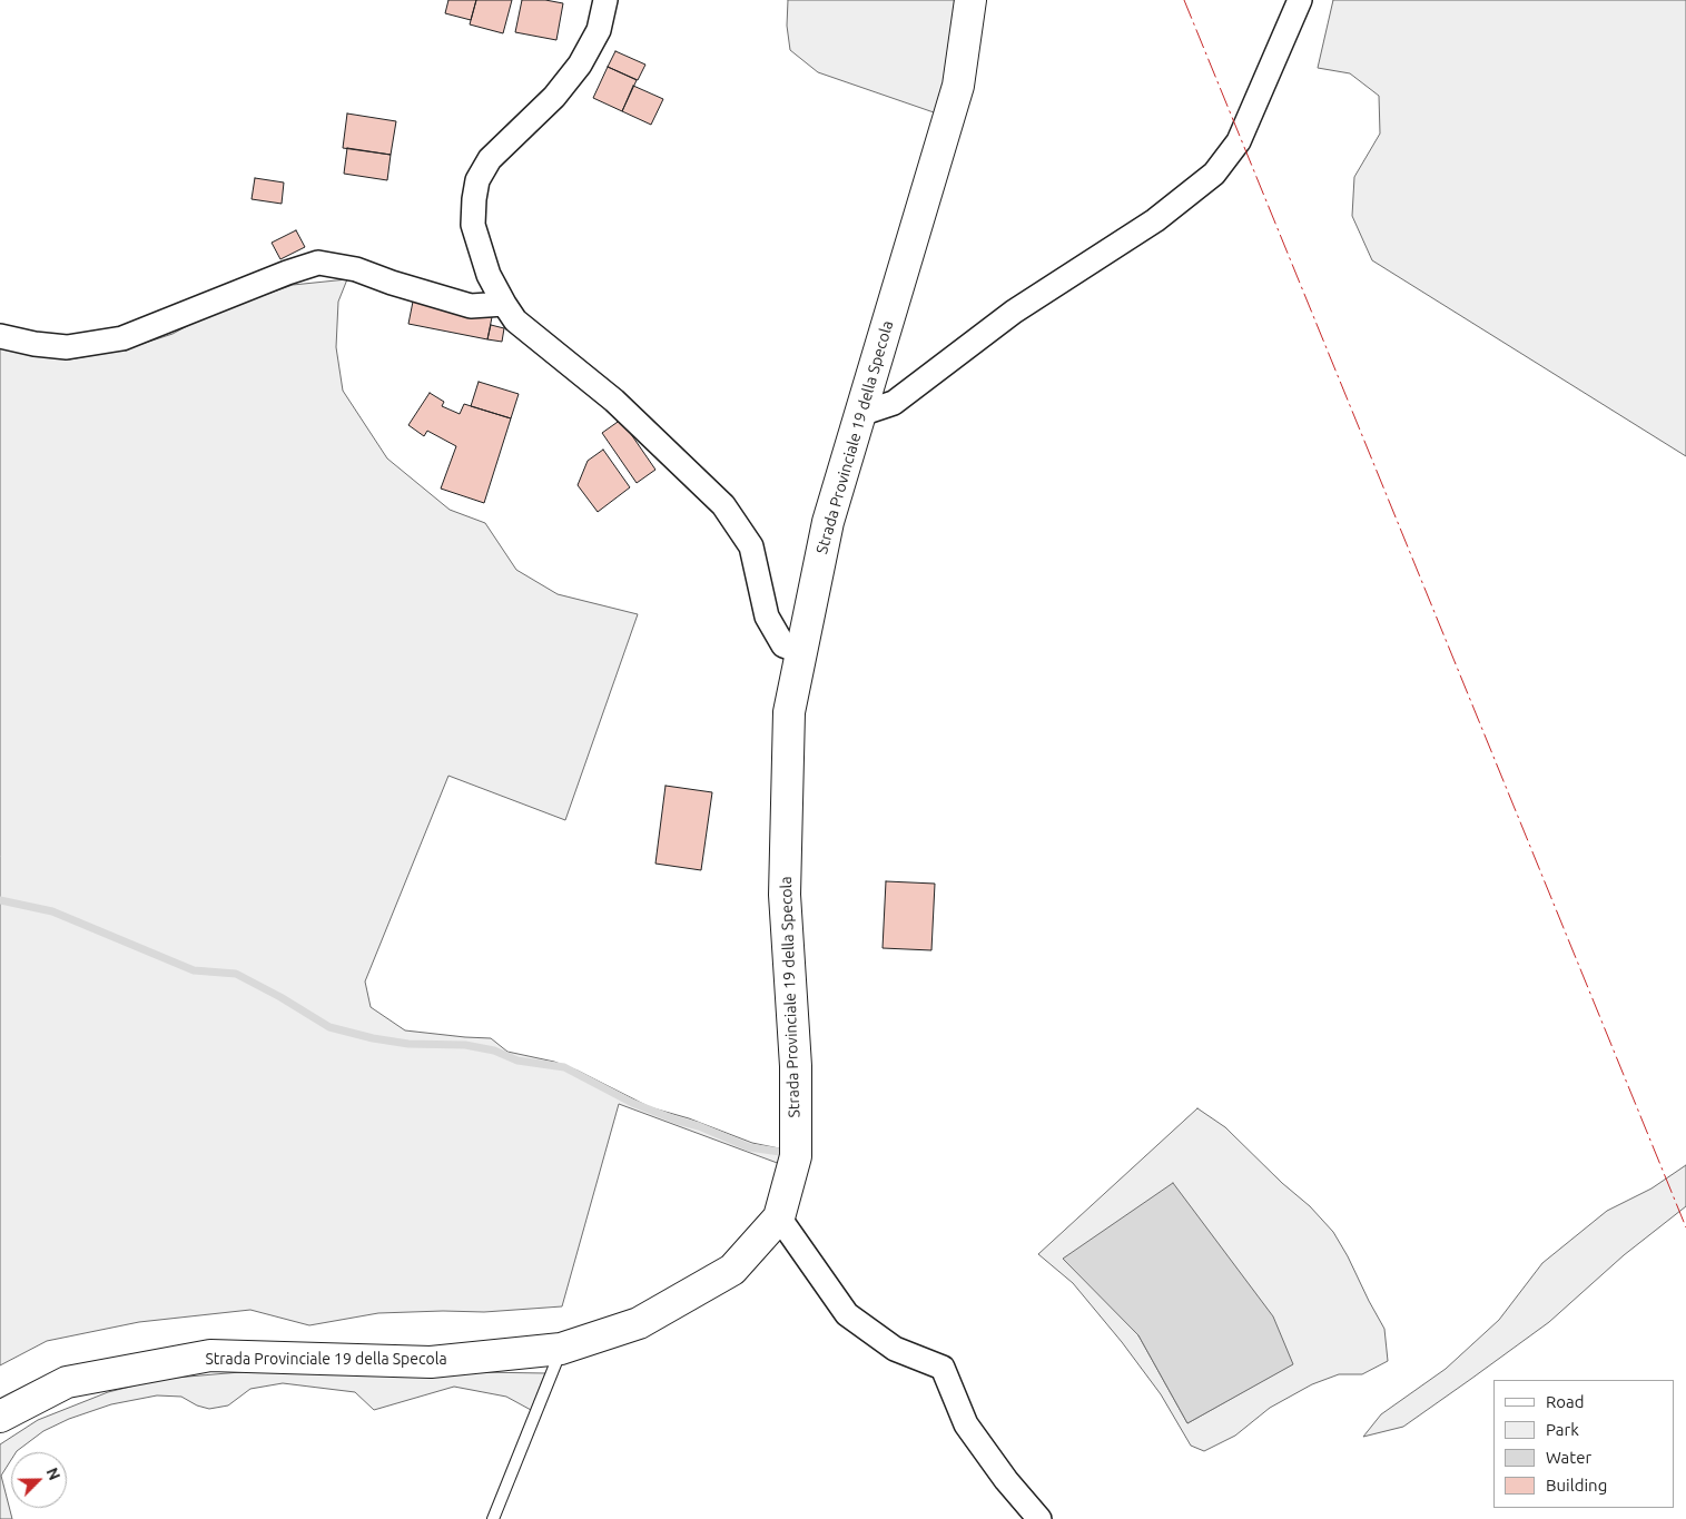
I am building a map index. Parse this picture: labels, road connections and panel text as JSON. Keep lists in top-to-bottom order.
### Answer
{
  "streets": {
    "main road": ["Strada Provinciale 19 della Specola"]
  },
  "legend": [
    "Road",
    "Park",
    "Water",
    "Building"
  ],
  "north": "top right"
}
